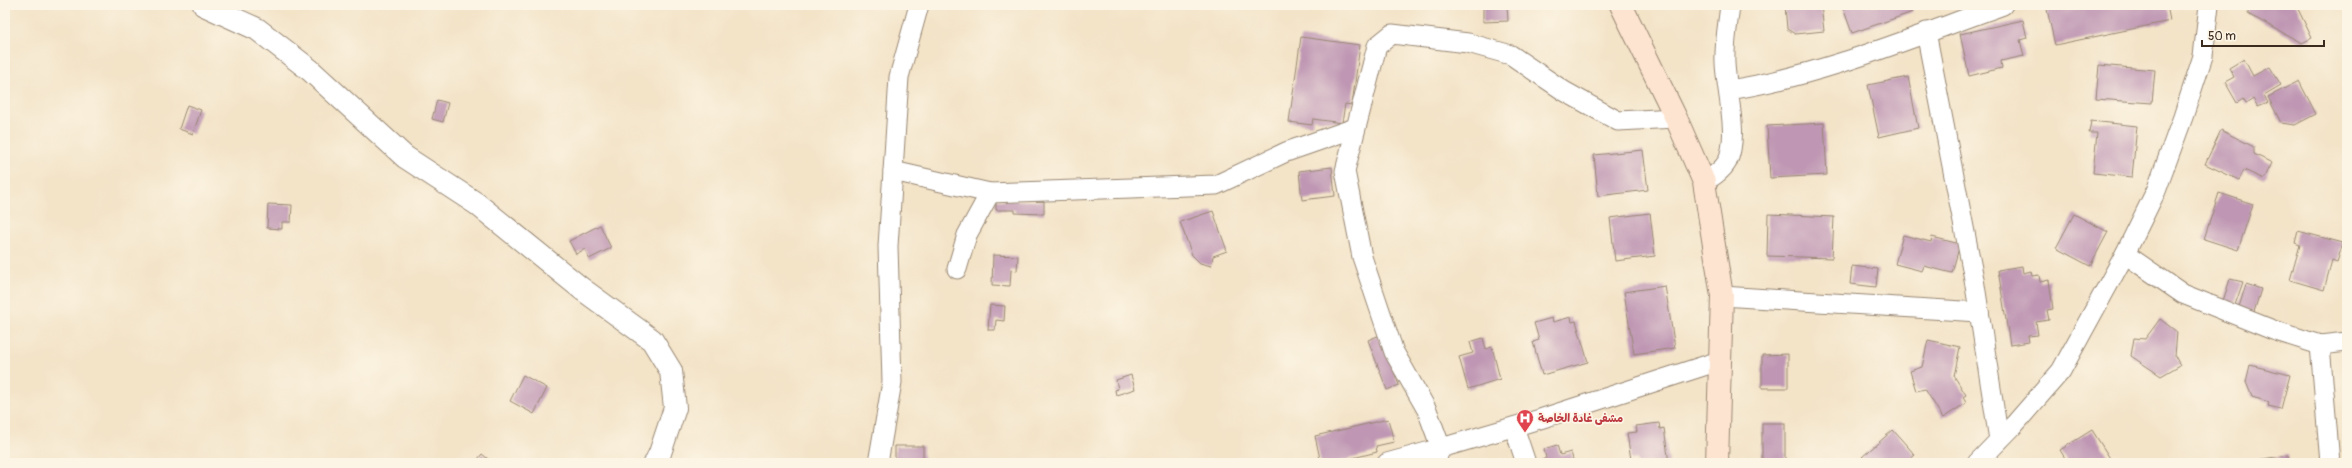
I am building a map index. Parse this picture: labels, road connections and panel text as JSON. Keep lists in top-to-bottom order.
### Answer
{
  "places": {
    "hospital": ["مشفى غادة الخاصة"]
  },
  "scale_bar": "50 m"
}
